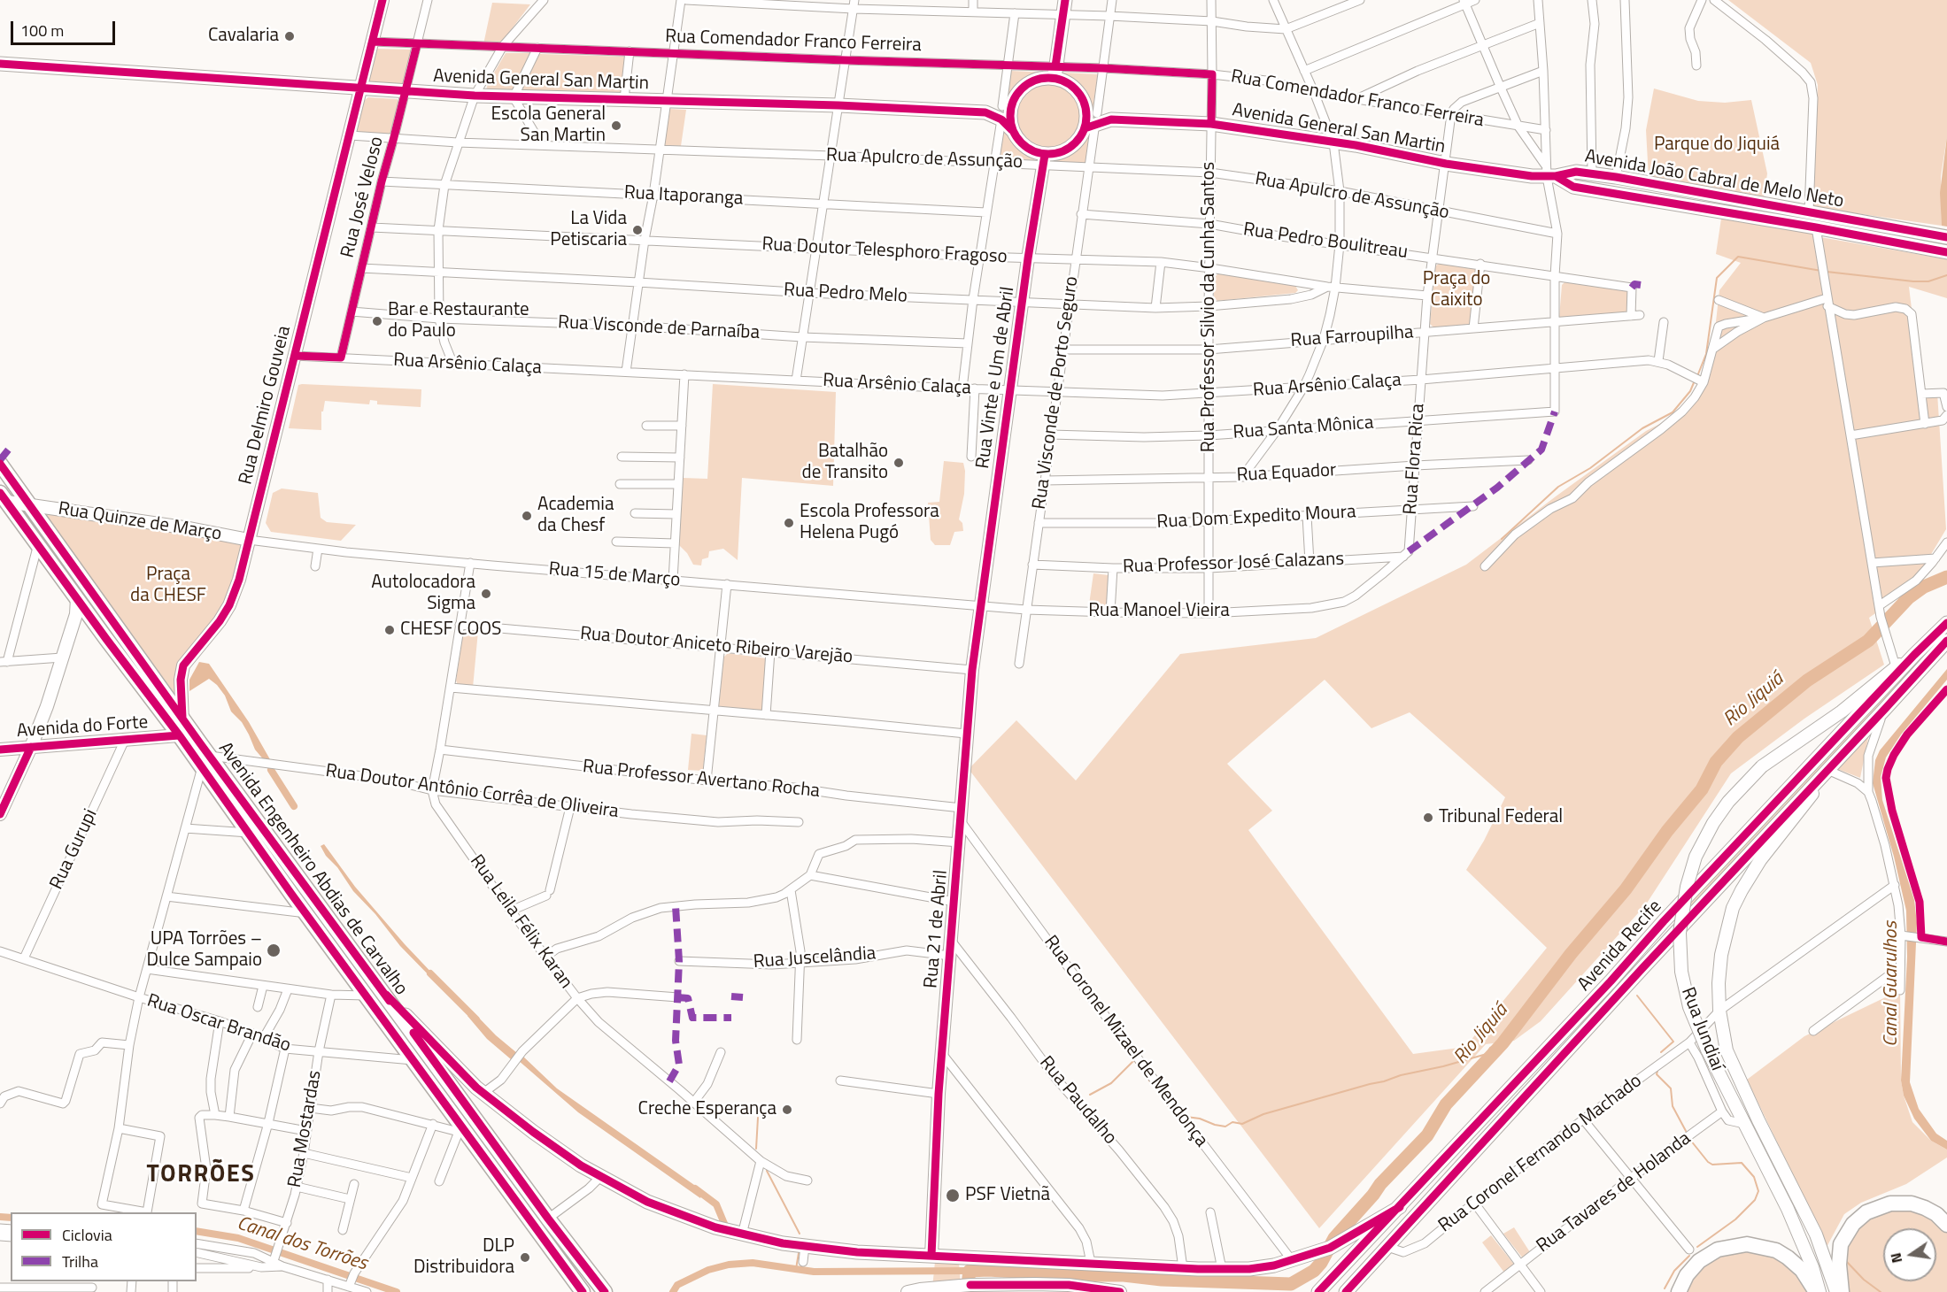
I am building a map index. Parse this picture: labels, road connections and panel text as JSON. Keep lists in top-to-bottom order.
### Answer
{
  "streets": {
    "highway": ["Avenida Engenheiro Abdias de Carvalho"],
    "main road": ["Avenida General San Martin", "Avenida João Cabral de Melo Neto", "Avenida Recife"],
    "street": [
      "Rua Comendador Franco Ferreira",
      "Rua Apulcro de Assunção",
      "Rua Itaporanga",
      "Rua José Veloso",
      "Rua Pedro Boulitreau",
      "Rua Doutor Telesphoro Fragoso",
      "Rua Pedro Melo",
      "Rua Professor Silvio da Cunha Santos",
      "Rua Visconde de Parnaíba",
      "Rua Farroupilha",
      "Rua Arsênio Calaça",
      "Rua Vinte e Um de Abril",
      "Rua Visconde de Porto Seguro",
      "Rua Delmiro Gouveia",
      "Rua Santa Mônica",
      "Rua Flora Rica",
      "Rua Equador",
      "Rua Dom Expedito Moura",
      "Rua Quinze de Março",
      "Rua Professor José Calazans",
      "Rua 15 de Março",
      "Rua Manoel Vieira",
      "Rua Doutor Aniceto Ribeiro Varejão",
      "Avenida do Forte",
      "Rua Professor Avertano Rocha",
      "Rua Doutor Antônio Corrêa de Oliveira",
      "Rua Gurupi",
      "Rua Leila Félix Karan",
      "Rua 21 de Abril",
      "Rua Juscelândia",
      "Rua Oscar Brandão",
      "Rua Jundiaí",
      "Rua Coronel Mizael de Mendonça",
      "Rua Paudalho",
      "Rua Mostardas",
      "Rua Coronel Fernando Machado",
      "Rua Tavares de Holanda"
    ]
  },
  "crossings": [
    ["Rua Comendador Franco Ferreira", "Avenida General San Martin"],
    ["Rua Comendador Franco Ferreira", "Rua Apulcro de Assunção"],
    ["Rua Comendador Franco Ferreira", "Rua José Veloso"],
    ["Rua Comendador Franco Ferreira", "Rua Professor Silvio da Cunha Santos"],
    ["Rua Comendador Franco Ferreira", "Rua Vinte e Um de Abril"],
    ["Rua Comendador Franco Ferreira", "Rua Visconde de Porto Seguro"],
    ["Rua Comendador Franco Ferreira", "Rua Delmiro Gouveia"],
    ["Rua Comendador Franco Ferreira", "Rua Flora Rica"],
    ["Avenida General San Martin", "Rua Apulcro de Assunção"],
    ["Avenida General San Martin", "Avenida João Cabral de Melo Neto"],
    ["Avenida General San Martin", "Rua José Veloso"],
    ["Avenida General San Martin", "Rua Professor Silvio da Cunha Santos"],
    ["Avenida General San Martin", "Rua Vinte e Um de Abril"],
    ["Avenida General San Martin", "Rua Visconde de Porto Seguro"],
    ["Avenida General San Martin", "Rua Delmiro Gouveia"],
    ["Avenida General San Martin", "Rua Flora Rica"],
    ["Rua Apulcro de Assunção", "Rua José Veloso"],
    ["Rua Apulcro de Assunção", "Rua Professor Silvio da Cunha Santos"],
    ["Rua Apulcro de Assunção", "Rua Vinte e Um de Abril"],
    ["Rua Apulcro de Assunção", "Rua Visconde de Porto Seguro"],
    ["Rua Apulcro de Assunção", "Rua Delmiro Gouveia"],
    ["Rua Apulcro de Assunção", "Rua Flora Rica"],
    ["Rua Itaporanga", "Rua José Veloso"],
    ["Rua José Veloso", "Rua Doutor Telesphoro Fragoso"],
    ["Rua José Veloso", "Rua Pedro Melo"],
    ["Rua José Veloso", "Rua Visconde de Parnaíba"],
    ["Rua José Veloso", "Rua Arsênio Calaça"],
    ["Rua Pedro Boulitreau", "Rua Professor Silvio da Cunha Santos"],
    ["Rua Pedro Boulitreau", "Rua Farroupilha"],
    ["Rua Pedro Boulitreau", "Rua Visconde de Porto Seguro"],
    ["Rua Pedro Boulitreau", "Rua Flora Rica"],
    ["Rua Doutor Telesphoro Fragoso", "Rua Pedro Melo"],
    ["Rua Doutor Telesphoro Fragoso", "Rua Professor Silvio da Cunha Santos"],
    ["Rua Doutor Telesphoro Fragoso", "Rua Vinte e Um de Abril"],
    ["Rua Doutor Telesphoro Fragoso", "Rua Visconde de Porto Seguro"],
    ["Rua Doutor Telesphoro Fragoso", "Rua Flora Rica"],
    ["Rua Pedro Melo", "Rua Professor Silvio da Cunha Santos"],
    ["Rua Pedro Melo", "Rua Vinte e Um de Abril"],
    ["Rua Pedro Melo", "Rua Visconde de Porto Seguro"],
    ["Rua Professor Silvio da Cunha Santos", "Rua Farroupilha"],
    ["Rua Professor Silvio da Cunha Santos", "Rua Arsênio Calaça"],
    ["Rua Professor Silvio da Cunha Santos", "Rua Santa Mônica"],
    ["Rua Professor Silvio da Cunha Santos", "Rua Equador"],
    ["Rua Professor Silvio da Cunha Santos", "Rua Dom Expedito Moura"],
    ["Rua Professor Silvio da Cunha Santos", "Rua Professor José Calazans"],
    ["Rua Professor Silvio da Cunha Santos", "Rua Manoel Vieira"],
    ["Rua Farroupilha", "Rua Visconde de Porto Seguro"],
    ["Rua Farroupilha", "Rua Flora Rica"],
    ["Rua Arsênio Calaça", "Rua Vinte e Um de Abril"],
    ["Rua Arsênio Calaça", "Rua Visconde de Porto Seguro"],
    ["Rua Arsênio Calaça", "Rua Delmiro Gouveia"],
    ["Rua Arsênio Calaça", "Rua Santa Mônica"],
    ["Rua Arsênio Calaça", "Rua Flora Rica"],
    ["Rua Vinte e Um de Abril", "Rua Visconde de Porto Seguro"],
    ["Rua Vinte e Um de Abril", "Rua 15 de Março"],
    ["Rua Vinte e Um de Abril", "Rua Manoel Vieira"],
    ["Rua Vinte e Um de Abril", "Rua 21 de Abril"],
    ["Rua Visconde de Porto Seguro", "Rua Santa Mônica"],
    ["Rua Visconde de Porto Seguro", "Rua Equador"],
    ["Rua Visconde de Porto Seguro", "Rua Dom Expedito Moura"],
    ["Rua Visconde de Porto Seguro", "Rua Professor José Calazans"],
    ["Rua Visconde de Porto Seguro", "Rua Manoel Vieira"],
    ["Rua Delmiro Gouveia", "Rua Quinze de Março"],
    ["Rua Delmiro Gouveia", "Rua 15 de Março"],
    ["Rua Delmiro Gouveia", "Avenida Engenheiro Abdias de Carvalho"],
    ["Rua Santa Mônica", "Rua Flora Rica"],
    ["Rua Flora Rica", "Rua Equador"],
    ["Rua Flora Rica", "Rua Dom Expedito Moura"],
    ["Rua Flora Rica", "Rua Professor José Calazans"],
    ["Rua Flora Rica", "Rua Manoel Vieira"],
    ["Rua Quinze de Março", "Rua 15 de Março"],
    ["Rua Quinze de Março", "Avenida Engenheiro Abdias de Carvalho"],
    ["Rua Professor José Calazans", "Rua Manoel Vieira"],
    ["Rua 15 de Março", "Rua Manoel Vieira"],
    ["Rua 15 de Março", "Rua 21 de Abril"],
    ["Rua Manoel Vieira", "Rua 21 de Abril"],
    ["Rua Doutor Aniceto Ribeiro Varejão", "Rua 21 de Abril"],
    ["Avenida do Forte", "Rua Gurupi"],
    ["Avenida do Forte", "Avenida Engenheiro Abdias de Carvalho"],
    ["Rua Professor Avertano Rocha", "Rua 21 de Abril"],
    ["Rua Doutor Antônio Corrêa de Oliveira", "Avenida Engenheiro Abdias de Carvalho"],
    ["Rua Doutor Antônio Corrêa de Oliveira", "Rua Leila Félix Karan"],
    ["Rua Gurupi", "Rua Oscar Brandão"],
    ["Avenida Engenheiro Abdias de Carvalho", "Rua Oscar Brandão"],
    ["Rua 21 de Abril", "Rua Juscelândia"],
    ["Rua 21 de Abril", "Rua Coronel Mizael de Mendonça"],
    ["Rua 21 de Abril", "Rua Paudalho"],
    ["Avenida Recife", "Rua Jundiaí"],
    ["Avenida Recife", "Rua Coronel Fernando Machado"],
    ["Rua Oscar Brandão", "Rua Mostardas"],
    ["Rua Jundiaí", "Rua Coronel Fernando Machado"]
  ],
  "districts": ["TORRÕES"],
  "water": ["Rio Jiquiá", "Canal Guarulhos", "Canal dos Torrões"],
  "parks": ["Parque do Jiquiá", "Praça do Caixito", "Praça da CHESF"],
  "places": [
    "Cavalaria",
    "Escola General San Martin",
    "La Vida Petiscaria",
    "Bar e Restaurante do Paulo",
    "Batalhão de Transito",
    "Academia da Chesf",
    "Escola Professora Helena Pugó",
    "Autolocadora Sigma",
    "CHESF COOS",
    "Tribunal Federal",
    "UPA Torrões – Dulce Sampaio",
    "Creche Esperança",
    "PSF Vietnã",
    "DLP Distribuidora"
  ],
  "legend": ["Ciclovia", "Trilha"],
  "scale_bar": "100 m",
  "north": "left"
}
